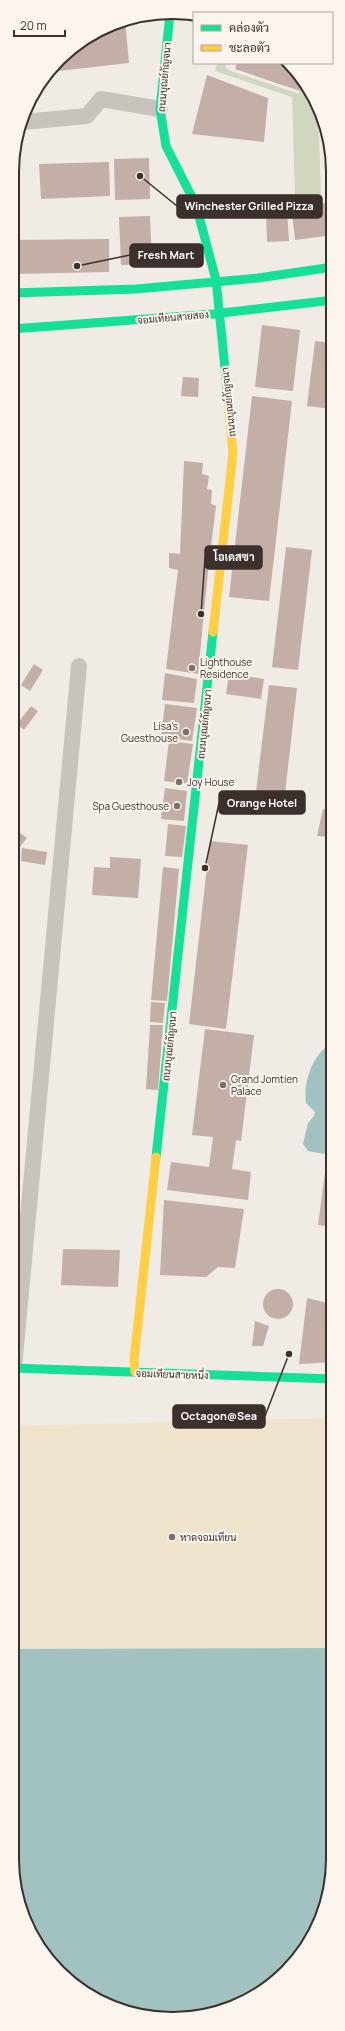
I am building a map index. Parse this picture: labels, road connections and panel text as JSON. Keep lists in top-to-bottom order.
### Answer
{
  "streets": {
    "street": ["ถนนบุณย์กัญจนา", "จอมเทียนสายสอง", "จอมเทียนสายหนึ่ง"]
  },
  "crossings": [
    ["ถนนบุณย์กัญจนา", "จอมเทียนสายสอง"],
    ["ถนนบุณย์กัญจนา", "จอมเทียนสายหนึ่ง"]
  ],
  "places": [
    "Winchester Grilled Pizza",
    "Fresh Mart",
    "โอเดสซา",
    "Lighthouse Residence",
    "Lisa's Guesthouse",
    "Joy House",
    "Spa Guesthouse",
    "Orange Hotel",
    "Grand Jomtien Palace",
    "Octagon@Sea",
    "หาดจอมเทียน"
  ],
  "legend": ["คล่องตัว", "ชะลอตัว"],
  "scale_bar": "20 m"
}
